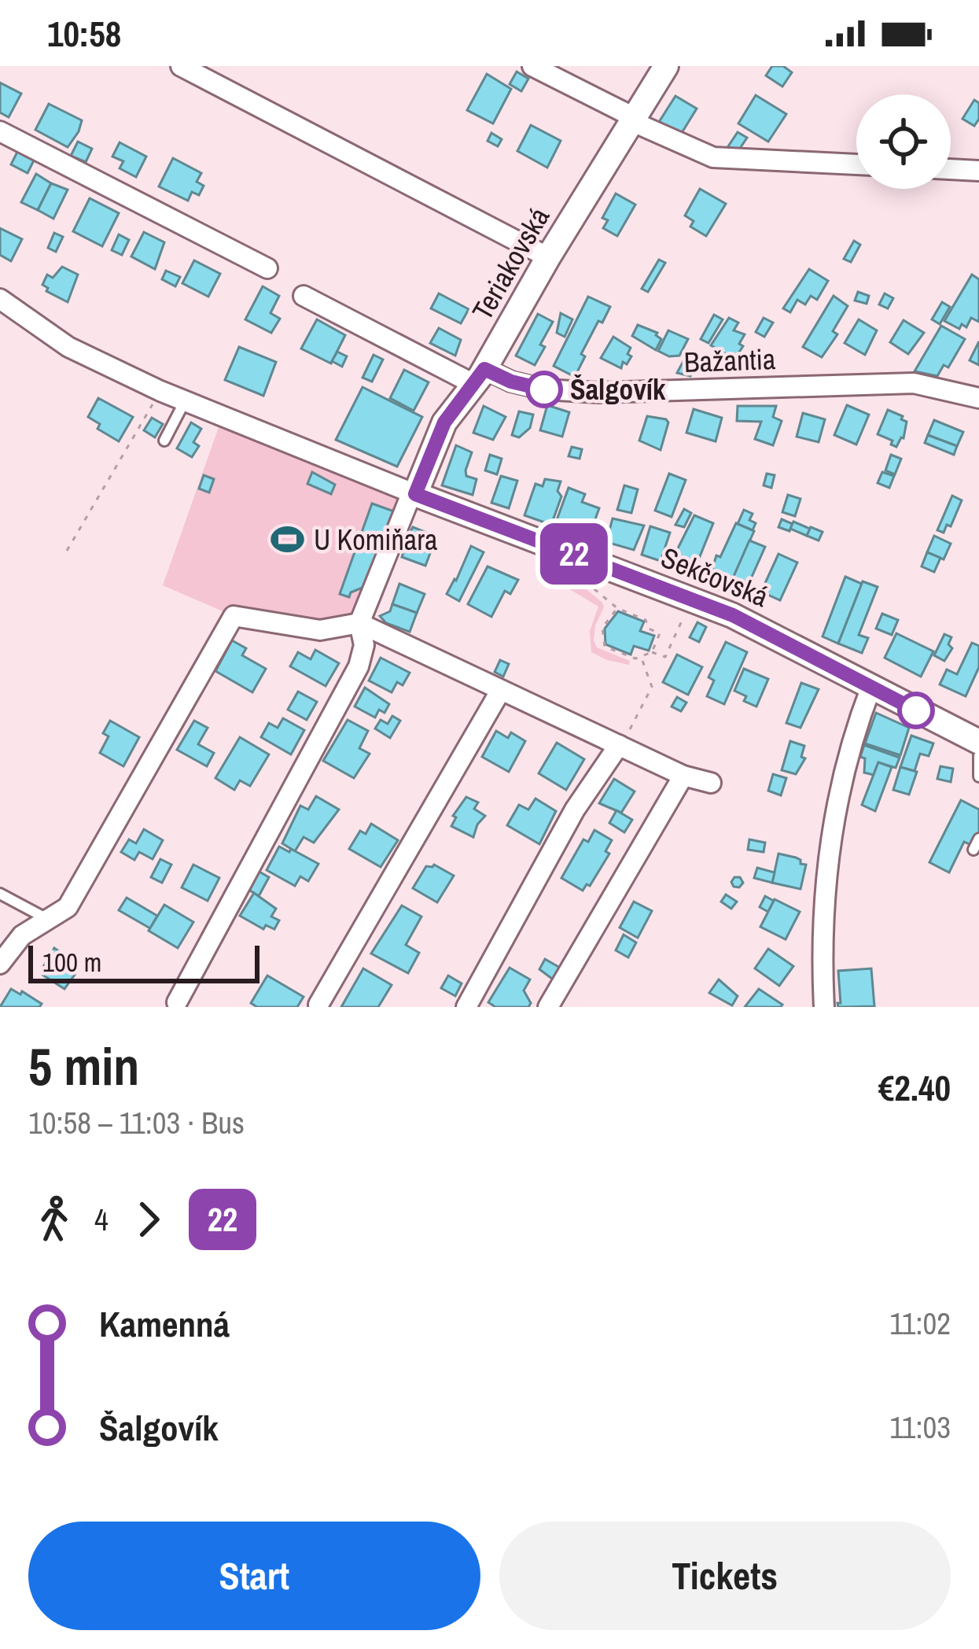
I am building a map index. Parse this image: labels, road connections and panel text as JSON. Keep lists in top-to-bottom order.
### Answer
{
  "streets": {
    "street": ["Teriakovská", "Bažantia", "Sekčovská"]
  },
  "crossings": [
    ["Teriakovská", "Bažantia"],
    ["Teriakovská", "Sekčovská"]
  ],
  "places": {
    "other": ["Šalgovík"],
    "sports": ["U Komiňara"]
  },
  "lines": ["bus line 22"],
  "scale_bar": "100 m",
  "page": {
    "status": "10:58",
    "on_map": "22",
    "scale": "100 m",
    "heading": ["5 min", "10:58 – 11:03 · Bus", "€2.40"],
    "legs": ["4", "22"],
    "list": [
      {
        "name": "Kamenná",
        "value": "11:02"
      },
      {
        "name": "Šalgovík",
        "value": "11:03"
      }
    ],
    "buttons": ["Start", "Tickets"]
  }
}
